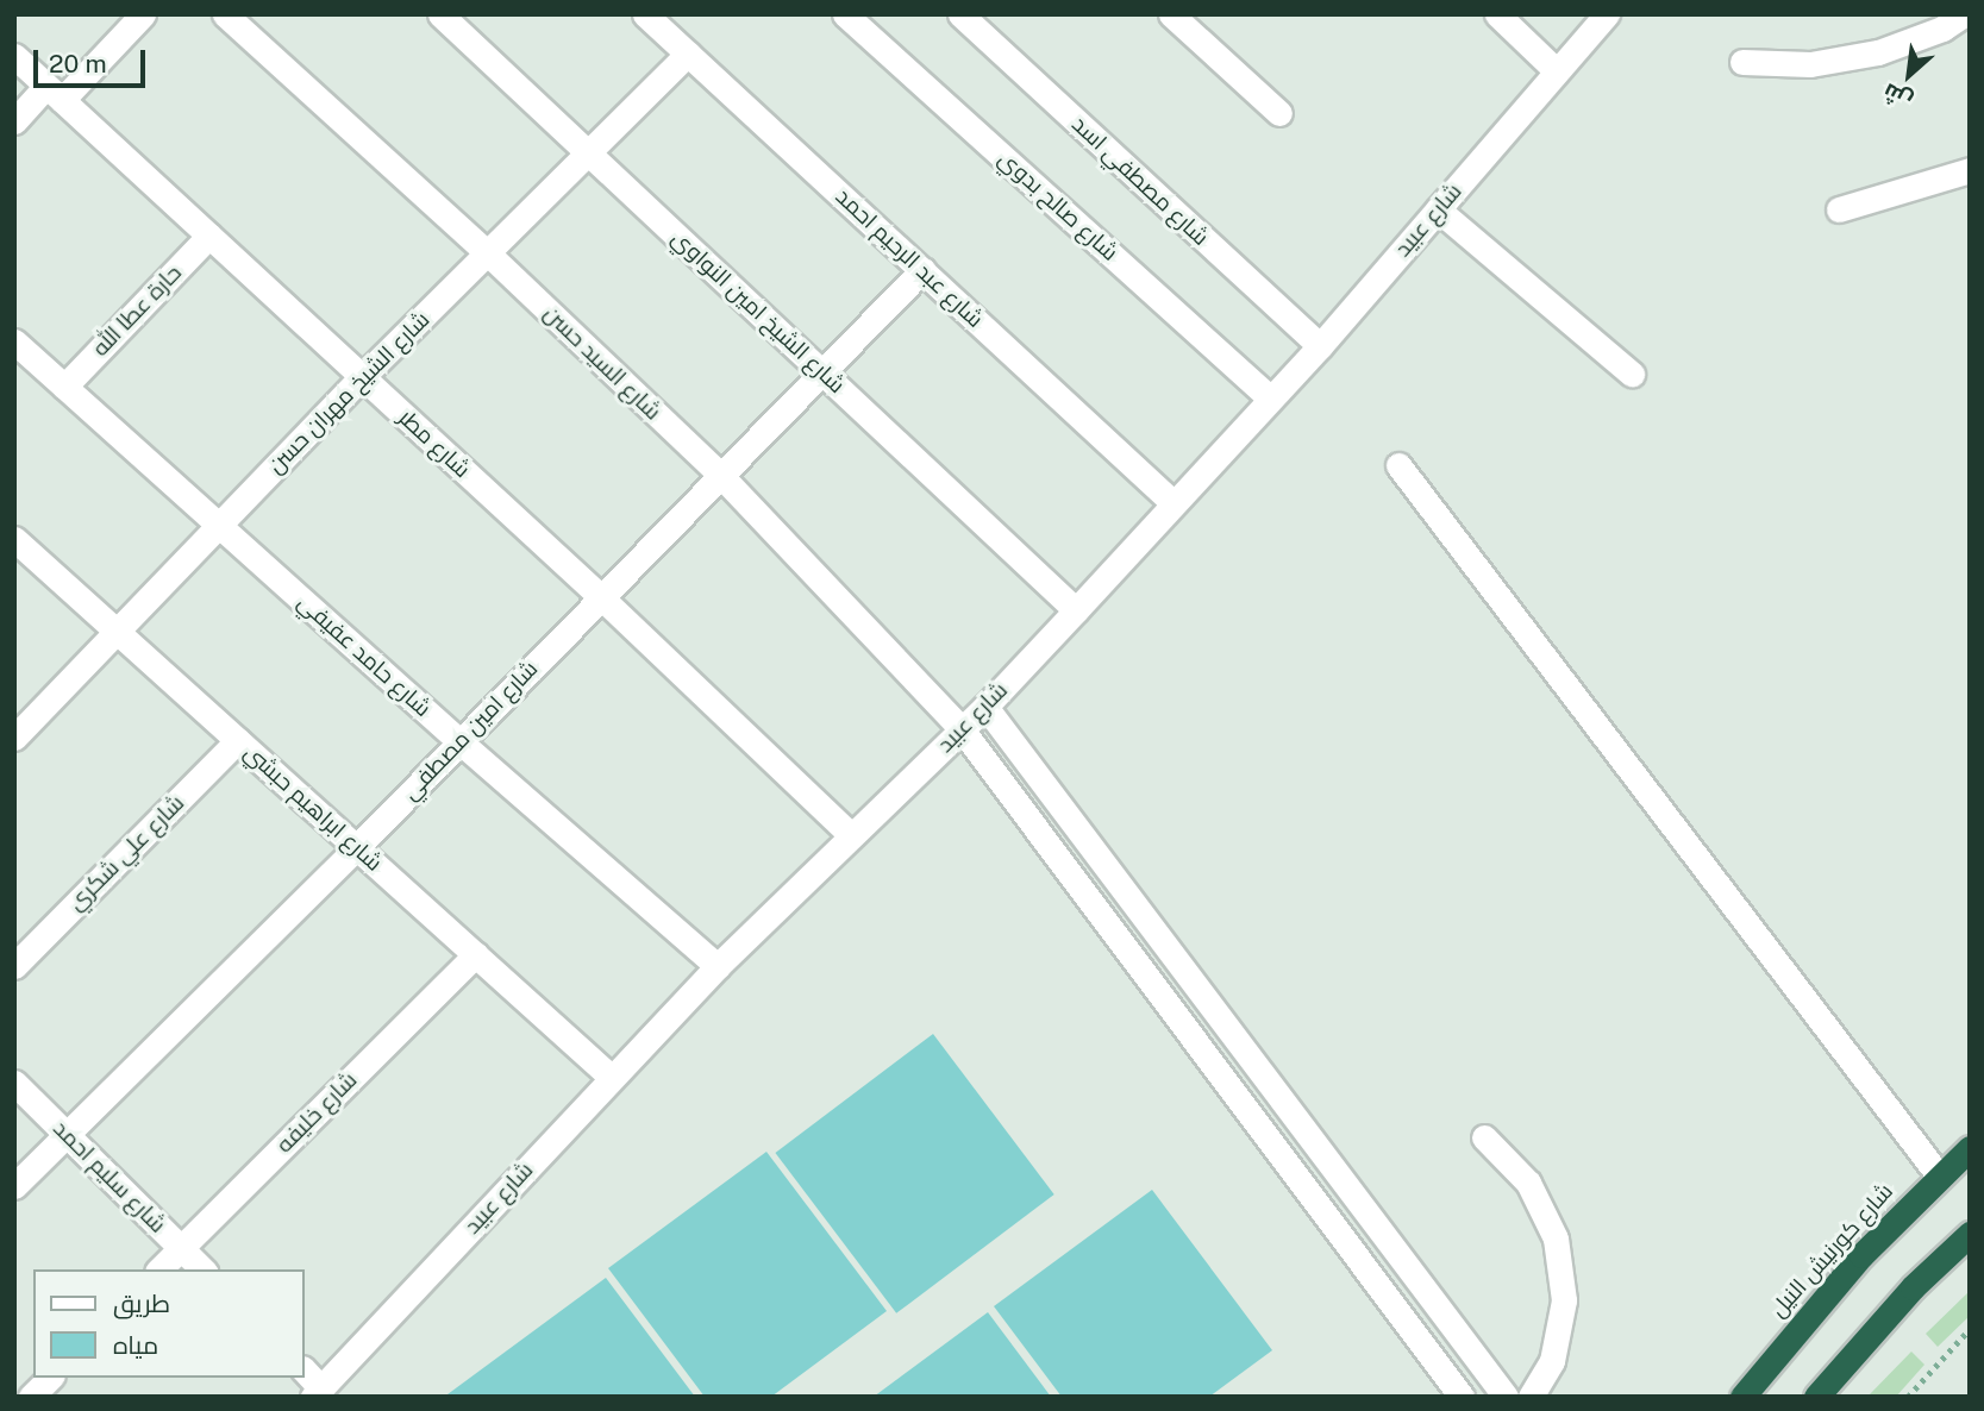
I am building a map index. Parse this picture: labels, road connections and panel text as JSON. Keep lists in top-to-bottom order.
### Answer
{
  "streets": {
    "highway": ["شارع كورنيش النيل"],
    "street": [
      "شارع مصطفي اسد",
      "شارع صالح بدوي",
      "شارع عبيد",
      "شارع عبد الرحيم احمد",
      "حارة عطا الله",
      "شارع الشيخ امين النواوي",
      "شارع السيد حسن",
      "شارع الشيخ مهران حسن",
      "شارع مطر",
      "شارع حامد عفيفي",
      "شارع امين مصطفي",
      "شارع ابراهيم حبشي",
      "شارع علي شكري",
      "شارع خليفه",
      "شارع سليم احمد"
    ]
  },
  "crossings": [
    ["شارع مصطفي اسد", "شارع عبيد"],
    ["شارع صالح بدوي", "شارع عبيد"],
    ["شارع عبيد", "شارع عبد الرحيم احمد"],
    ["شارع عبيد", "شارع الشيخ امين النواوي"],
    ["شارع عبيد", "شارع السيد حسن"],
    ["شارع عبيد", "شارع مطر"],
    ["شارع عبيد", "شارع حامد عفيفي"],
    ["شارع عبيد", "شارع ابراهيم حبشي"],
    ["شارع عبد الرحيم احمد", "شارع الشيخ مهران حسن"],
    ["شارع عبد الرحيم احمد", "شارع امين مصطفي"],
    ["حارة عطا الله", "شارع مطر"],
    ["حارة عطا الله", "شارع حامد عفيفي"],
    ["شارع الشيخ امين النواوي", "شارع الشيخ مهران حسن"],
    ["شارع الشيخ امين النواوي", "شارع امين مصطفي"],
    ["شارع السيد حسن", "شارع الشيخ مهران حسن"],
    ["شارع السيد حسن", "شارع امين مصطفي"],
    ["شارع الشيخ مهران حسن", "شارع مطر"],
    ["شارع الشيخ مهران حسن", "شارع حامد عفيفي"],
    ["شارع الشيخ مهران حسن", "شارع ابراهيم حبشي"],
    ["شارع مطر", "شارع امين مصطفي"],
    ["شارع حامد عفيفي", "شارع امين مصطفي"],
    ["شارع امين مصطفي", "شارع ابراهيم حبشي"],
    ["شارع امين مصطفي", "شارع سليم احمد"],
    ["شارع ابراهيم حبشي", "شارع علي شكري"],
    ["شارع ابراهيم حبشي", "شارع خليفه"],
    ["شارع خليفه", "شارع سليم احمد"]
  ],
  "legend": ["طريق", "مياه"],
  "scale_bar": "20 m",
  "north": "bottom left"
}
